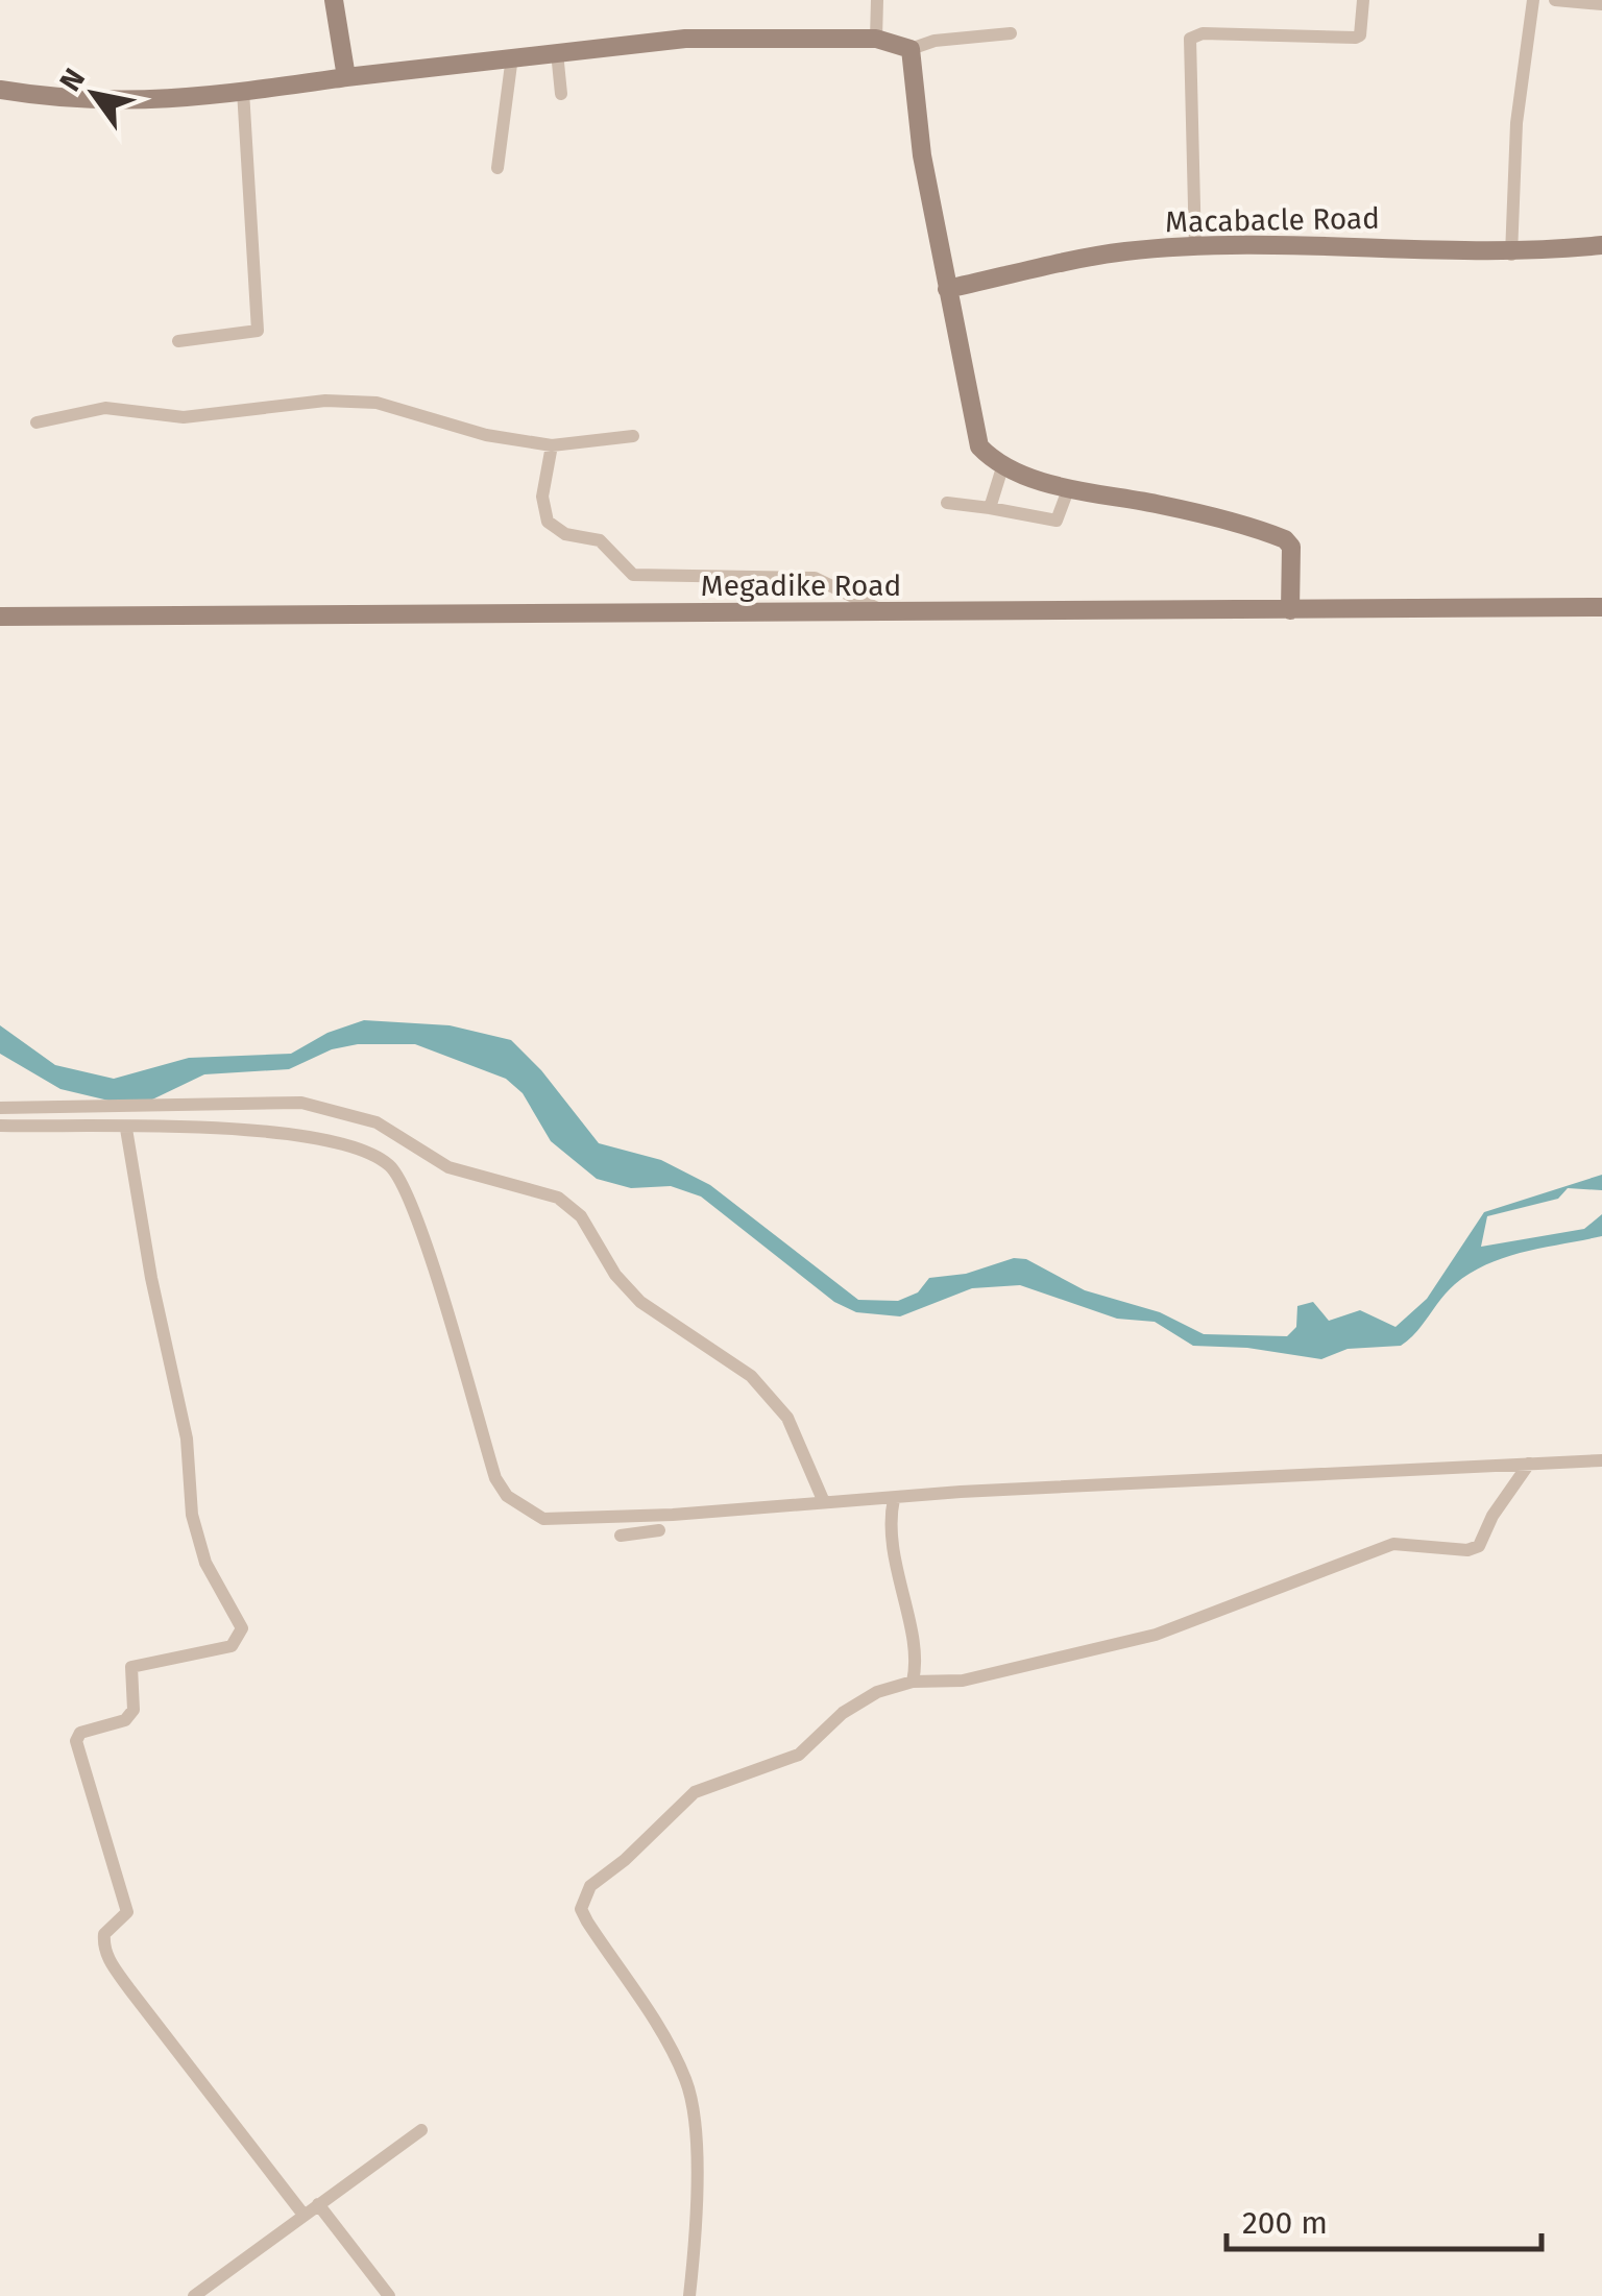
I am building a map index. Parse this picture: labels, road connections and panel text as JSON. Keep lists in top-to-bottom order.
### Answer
{
  "streets": {
    "street": ["Macabacle Road", "Megadike Road"]
  },
  "scale_bar": "200 m",
  "north": "top left"
}
